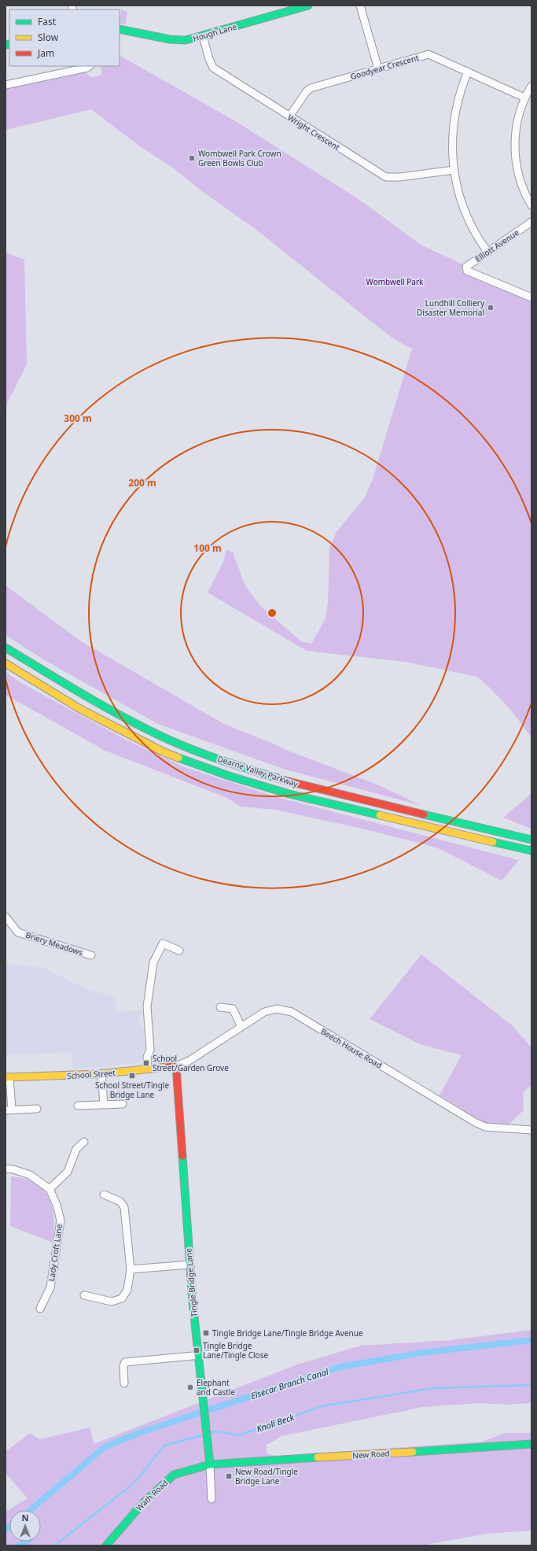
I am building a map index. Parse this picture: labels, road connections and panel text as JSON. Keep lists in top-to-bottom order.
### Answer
{
  "streets": {
    "main road": [
      "Hough Lane",
      "Dearne Valley Parkway",
      "School Street",
      "Tingle Bridge Lane",
      "New Road",
      "Wath Road"
    ],
    "street": [
      "Goodyear Crescent",
      "Wright Crescent",
      "Elliott Avenue",
      "Briery Meadows",
      "Beech House Road",
      "Lady Croft Lane"
    ]
  },
  "crossings": [
    ["Hough Lane", "Wright Crescent"],
    ["Goodyear Crescent", "Wright Crescent"],
    ["Beech House Road", "School Street"],
    ["Beech House Road", "Tingle Bridge Lane"],
    ["School Street", "Tingle Bridge Lane"],
    ["Tingle Bridge Lane", "New Road"],
    ["Tingle Bridge Lane", "Wath Road"],
    ["New Road", "Wath Road"]
  ],
  "water": ["Elsecar Branch Canal", "Knoll Beck"],
  "parks": ["Wombwell Park"],
  "places": {
    "other": ["Wombwell Park Crown Green Bowls Club", "Lundhill Colliery Disaster Memorial", "Elephant and Castle"],
    "transit": [
      "School Street/Garden Grove",
      "School Street/Tingle Bridge Lane",
      "Tingle Bridge Lane/Tingle Bridge Avenue",
      "Tingle Bridge Lane/Tingle Close",
      "New Road/Tingle Bridge Lane"
    ]
  },
  "legend": ["Fast", "Slow", "Jam"],
  "north": "top",
  "rings": ["300 m", "200 m", "100 m"]
}
